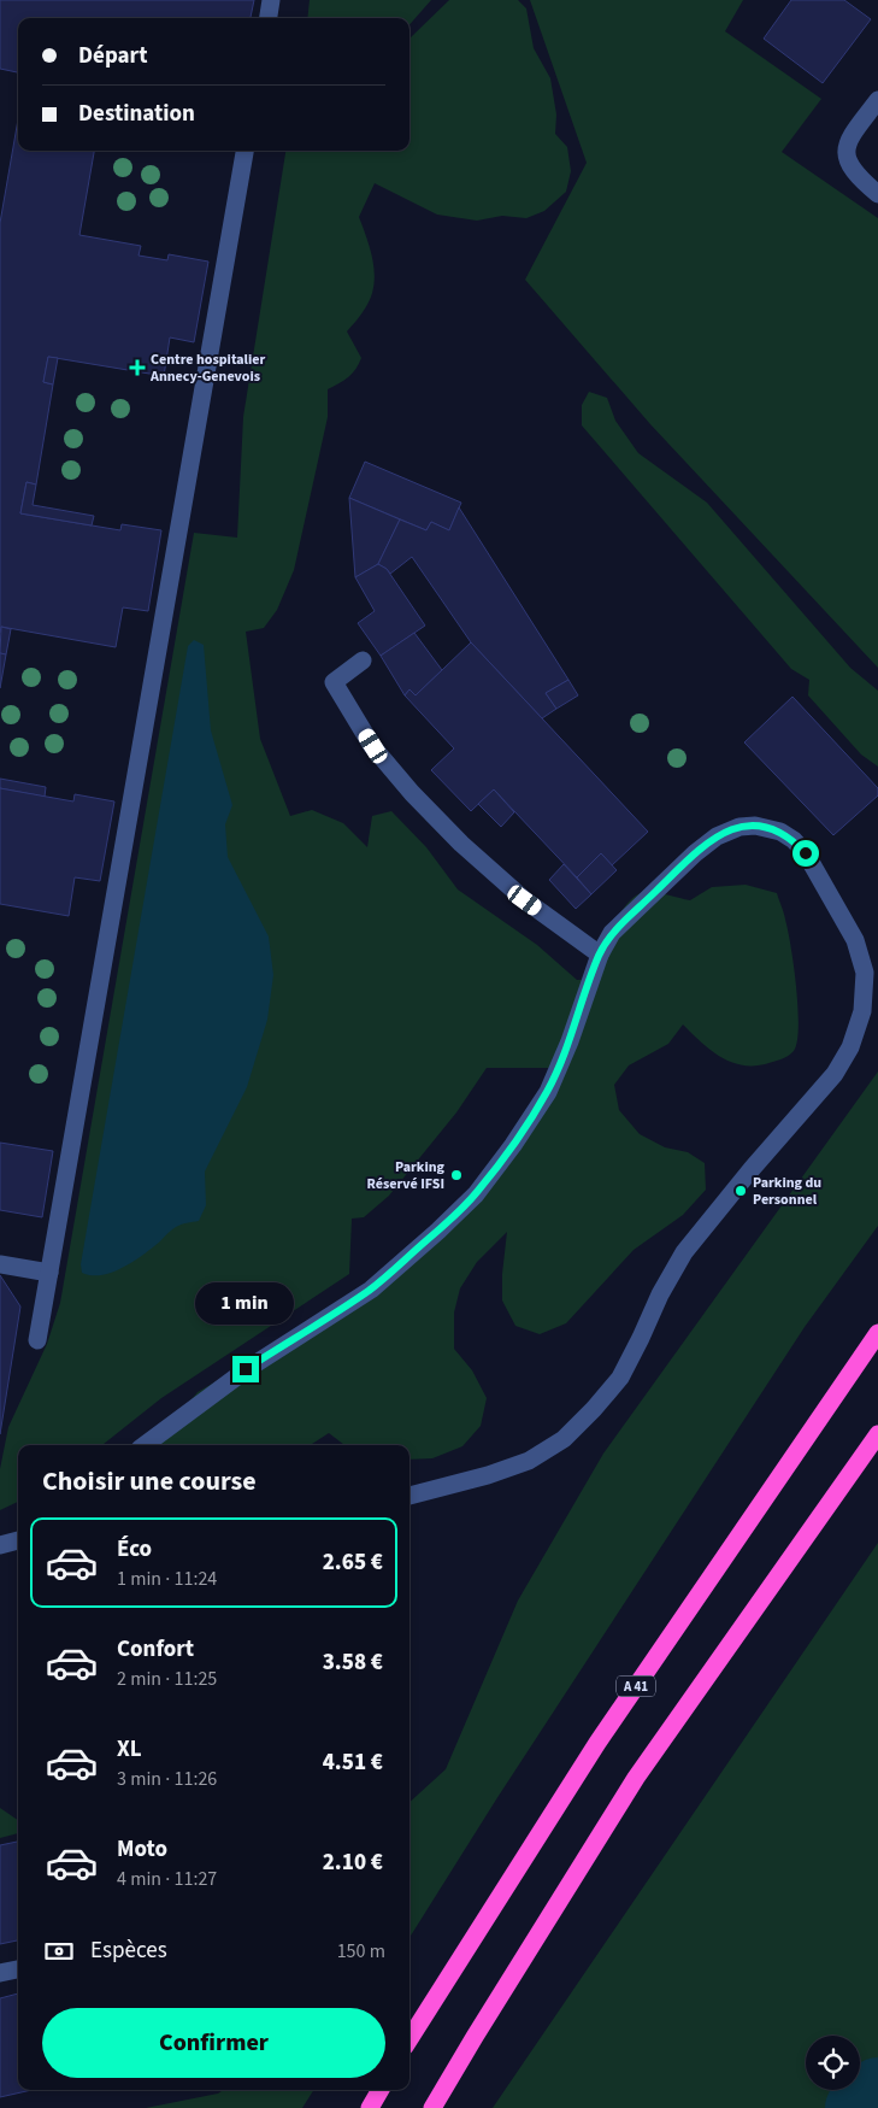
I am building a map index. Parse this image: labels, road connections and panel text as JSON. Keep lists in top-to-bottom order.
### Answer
{
  "streets": {
    "highway": ["A 41"]
  },
  "places": {
    "health": ["Centre hospitalier Annecy-Genevois"],
    "other": ["Parking Réservé IFSI", "Parking du Personnel"]
  },
  "page": {
    "banner": ["Départ", "Destination"],
    "bubble": "1 min",
    "heading": "Choisir une course",
    "list": [
      {
        "name": "Éco",
        "note": "1 min · 11:24",
        "value": "2.65 €"
      },
      {
        "name": "Confort",
        "note": "2 min · 11:25",
        "value": "3.58 €"
      },
      {
        "name": "XL",
        "note": "3 min · 11:26",
        "value": "4.51 €"
      },
      {
        "name": "Moto",
        "note": "4 min · 11:27",
        "value": "2.10 €"
      }
    ],
    "pay": ["Espèces", "150 m"],
    "buttons": "Confirmer"
  }
}
